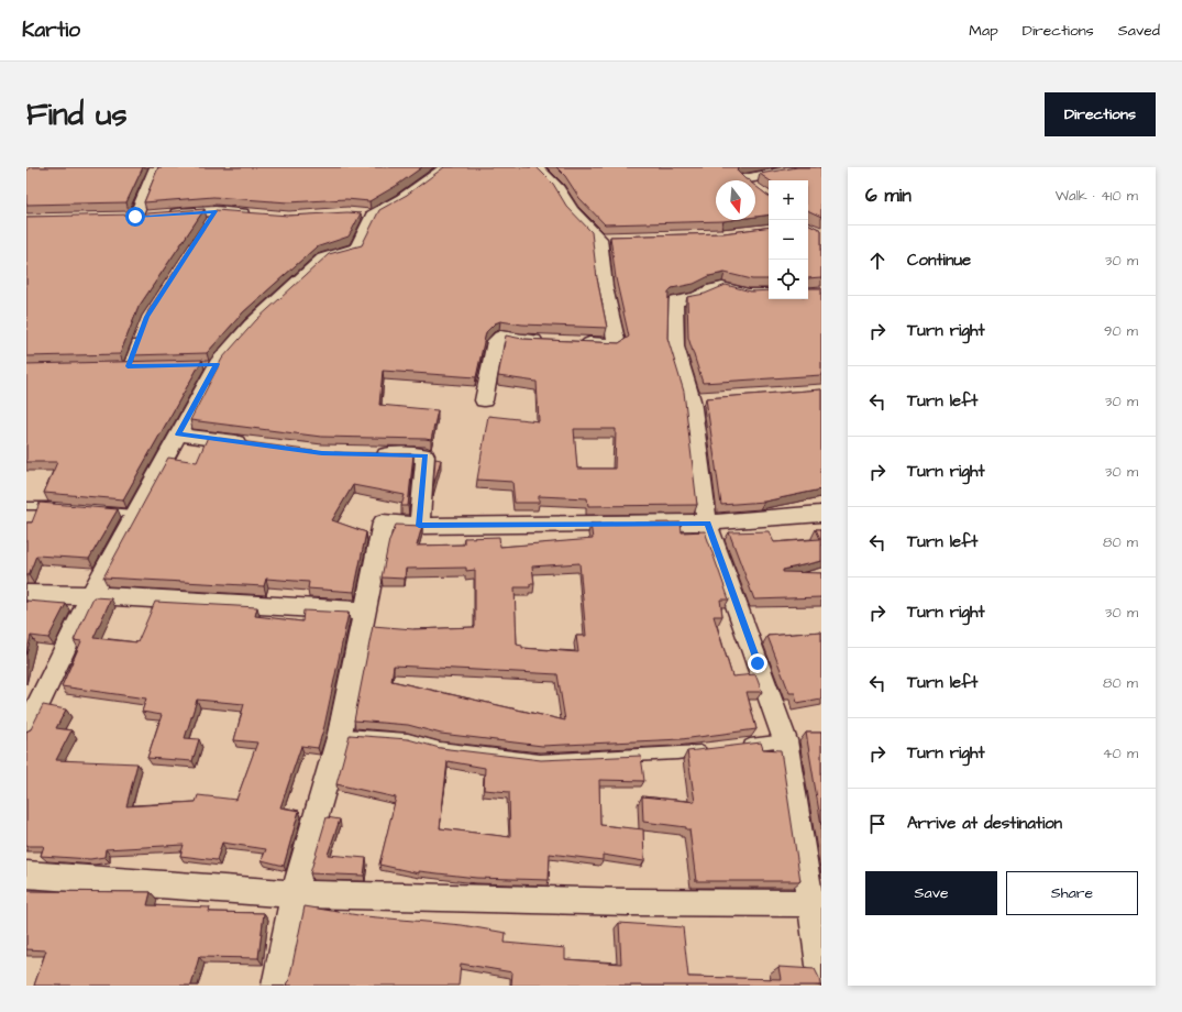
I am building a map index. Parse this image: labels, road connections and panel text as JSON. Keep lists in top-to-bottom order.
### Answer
{
  "north": "bottom",
  "page": {
    "header": "Kartio",
    "nav": ["Map", "Directions", "Saved"],
    "buttons": [
      "Directions",
      ["Save", "Share"]
    ],
    "title": "Find us",
    "heading": ["6 min", "Walk · 410 m"],
    "map_buttons": ["+", "−"],
    "list": [
      ["Continue", "30 m"],
      ["Turn right", "90 m"],
      ["Turn left", "30 m"],
      ["Turn right", "30 m"],
      ["Turn left", "80 m"],
      ["Turn right", "30 m"],
      ["Turn left", "80 m"],
      ["Turn right", "40 m"],
      "Arrive at destination"
    ]
  }
}
